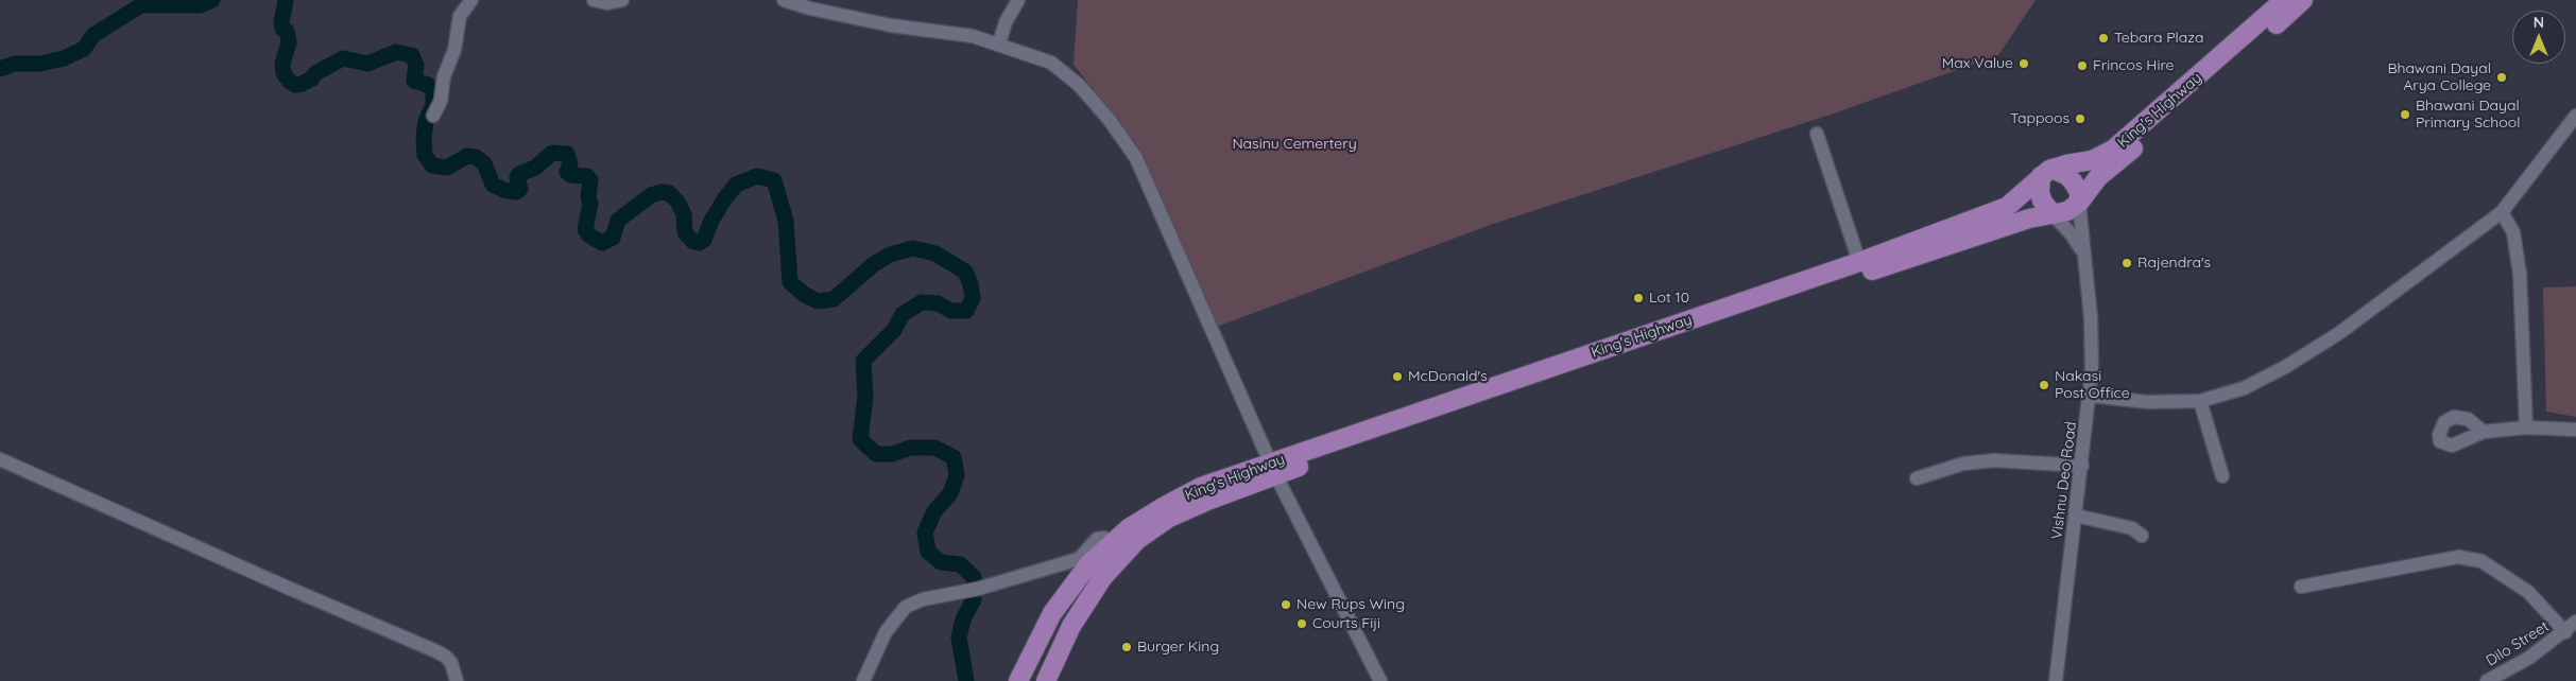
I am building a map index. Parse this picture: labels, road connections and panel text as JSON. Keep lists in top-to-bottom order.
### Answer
{
  "streets": {
    "highway": ["King's Highway"],
    "street": ["Vishnu Deo Road", "Dilo Street"]
  },
  "crossings": [
    ["King's Highway", "Vishnu Deo Road"]
  ],
  "parks": ["Nasinu Cemertery"],
  "places": [
    "Tebara Plaza",
    "Max Value",
    "Frincos Hire",
    "Bhawani Dayal Arya College",
    "Bhawani Dayal Primary School",
    "Tappoos",
    "Rajendra's",
    "Lot 10",
    "McDonald's",
    "Nakasi Post Office",
    "New Rups Wing",
    "Courts Fiji",
    "Burger King"
  ],
  "north": "top"
}
